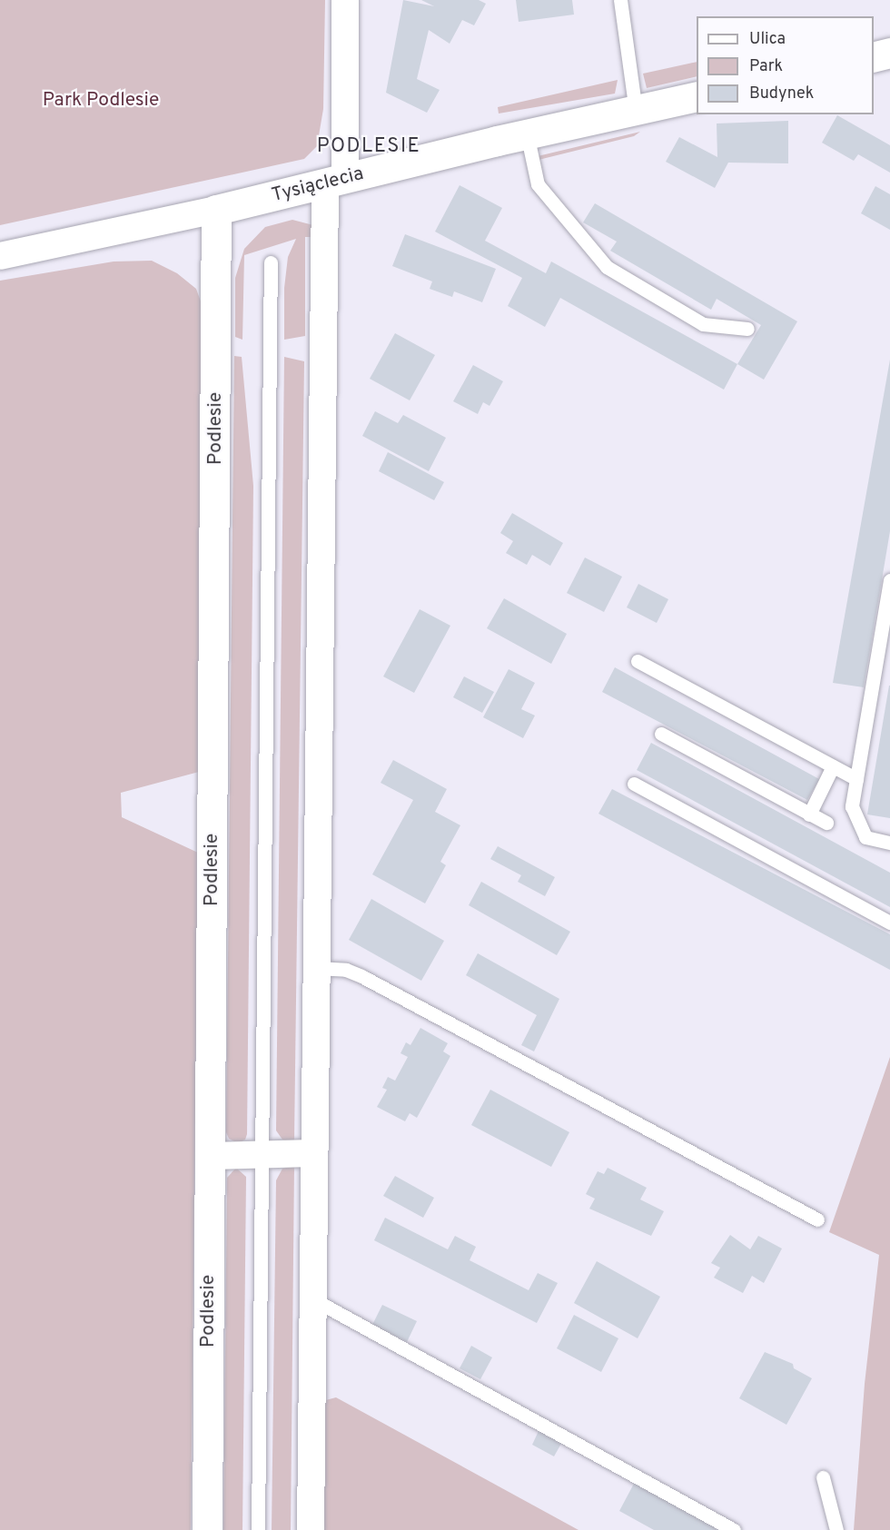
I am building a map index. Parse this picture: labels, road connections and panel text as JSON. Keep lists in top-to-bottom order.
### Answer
{
  "streets": {
    "street": ["Tysiąclecia", "Podlesie"]
  },
  "crossings": [
    ["Tysiąclecia", "Podlesie"]
  ],
  "districts": ["PODLESIE"],
  "parks": ["Park Podlesie"],
  "legend": ["Ulica", "Park", "Budynek"]
}
